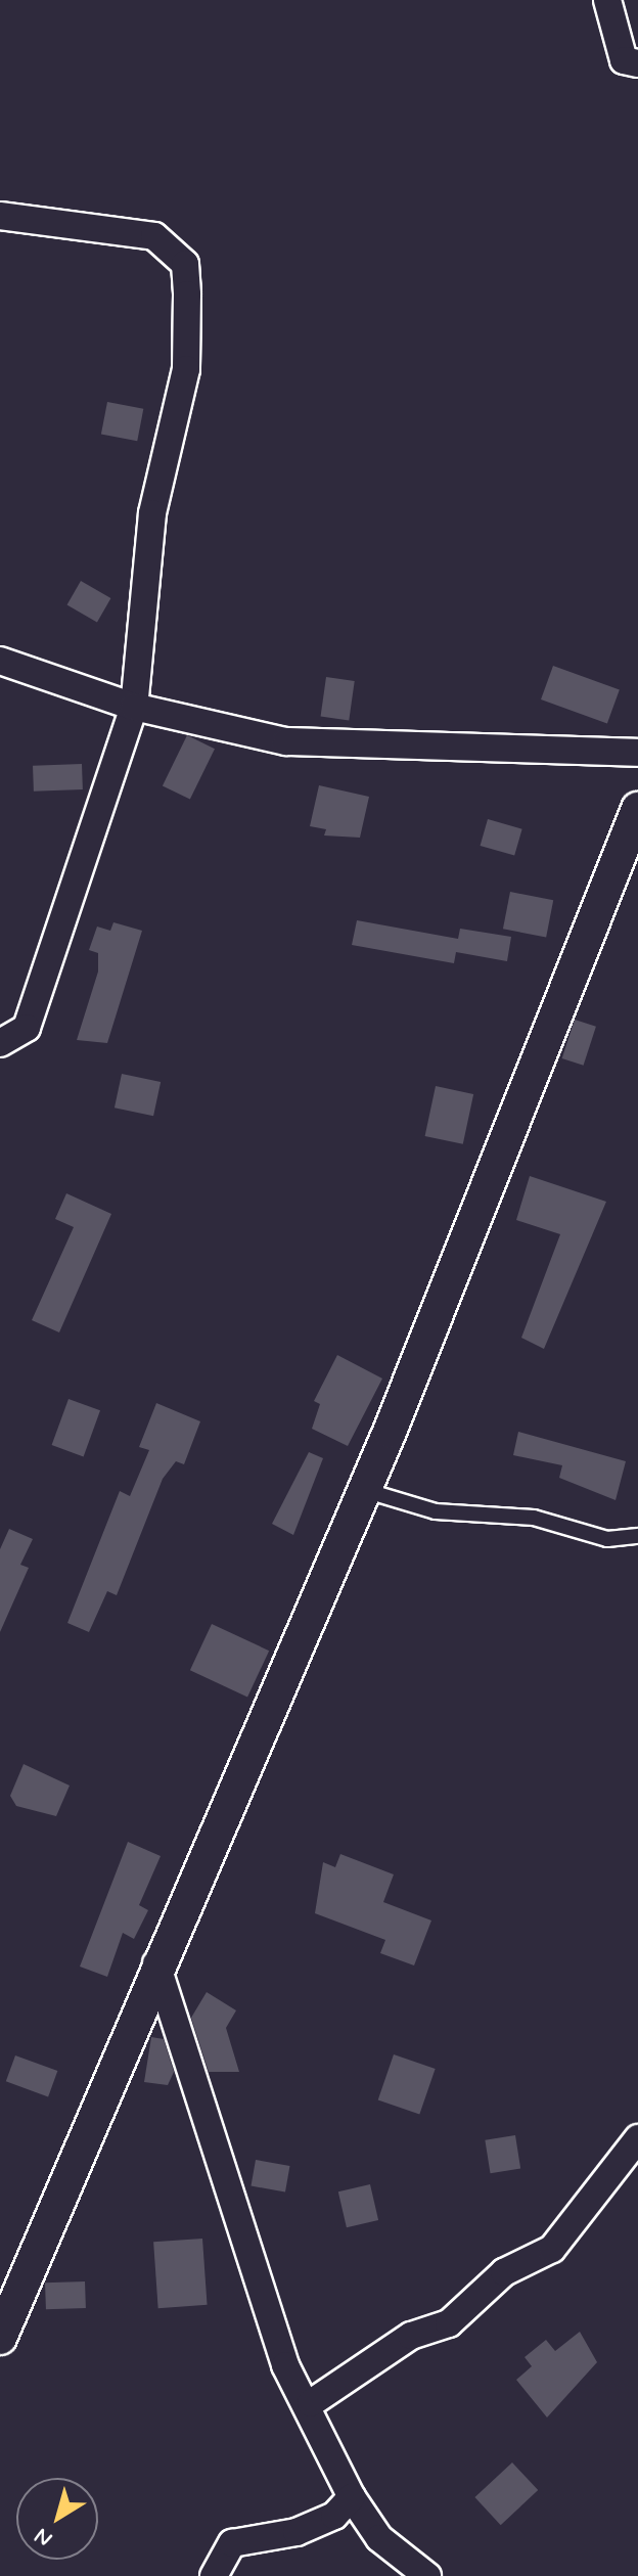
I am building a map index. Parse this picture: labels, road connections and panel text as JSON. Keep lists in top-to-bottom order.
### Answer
{
  "north": "bottom left"
}
